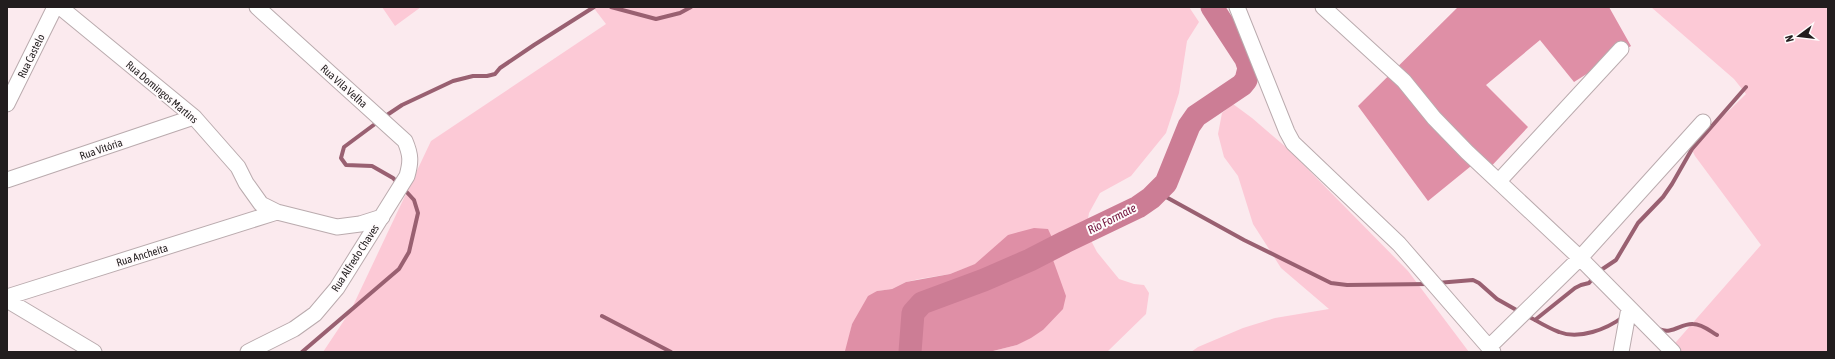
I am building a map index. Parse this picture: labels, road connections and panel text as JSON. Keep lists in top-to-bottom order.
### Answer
{
  "streets": {
    "street": [
      "Rua Castelo",
      "Rua Vila Velha",
      "Rua Domingos Martins",
      "Rua Vitória",
      "Rua Ancheita",
      "Rua Alfredo Chaves"
    ]
  },
  "crossings": [
    ["Rua Vila Velha", "Rua Alfredo Chaves"],
    ["Rua Domingos Martins", "Rua Vitória"],
    ["Rua Domingos Martins", "Rua Ancheita"],
    ["Rua Domingos Martins", "Rua Alfredo Chaves"]
  ],
  "water": ["Rio Formate"],
  "north": "left"
}
